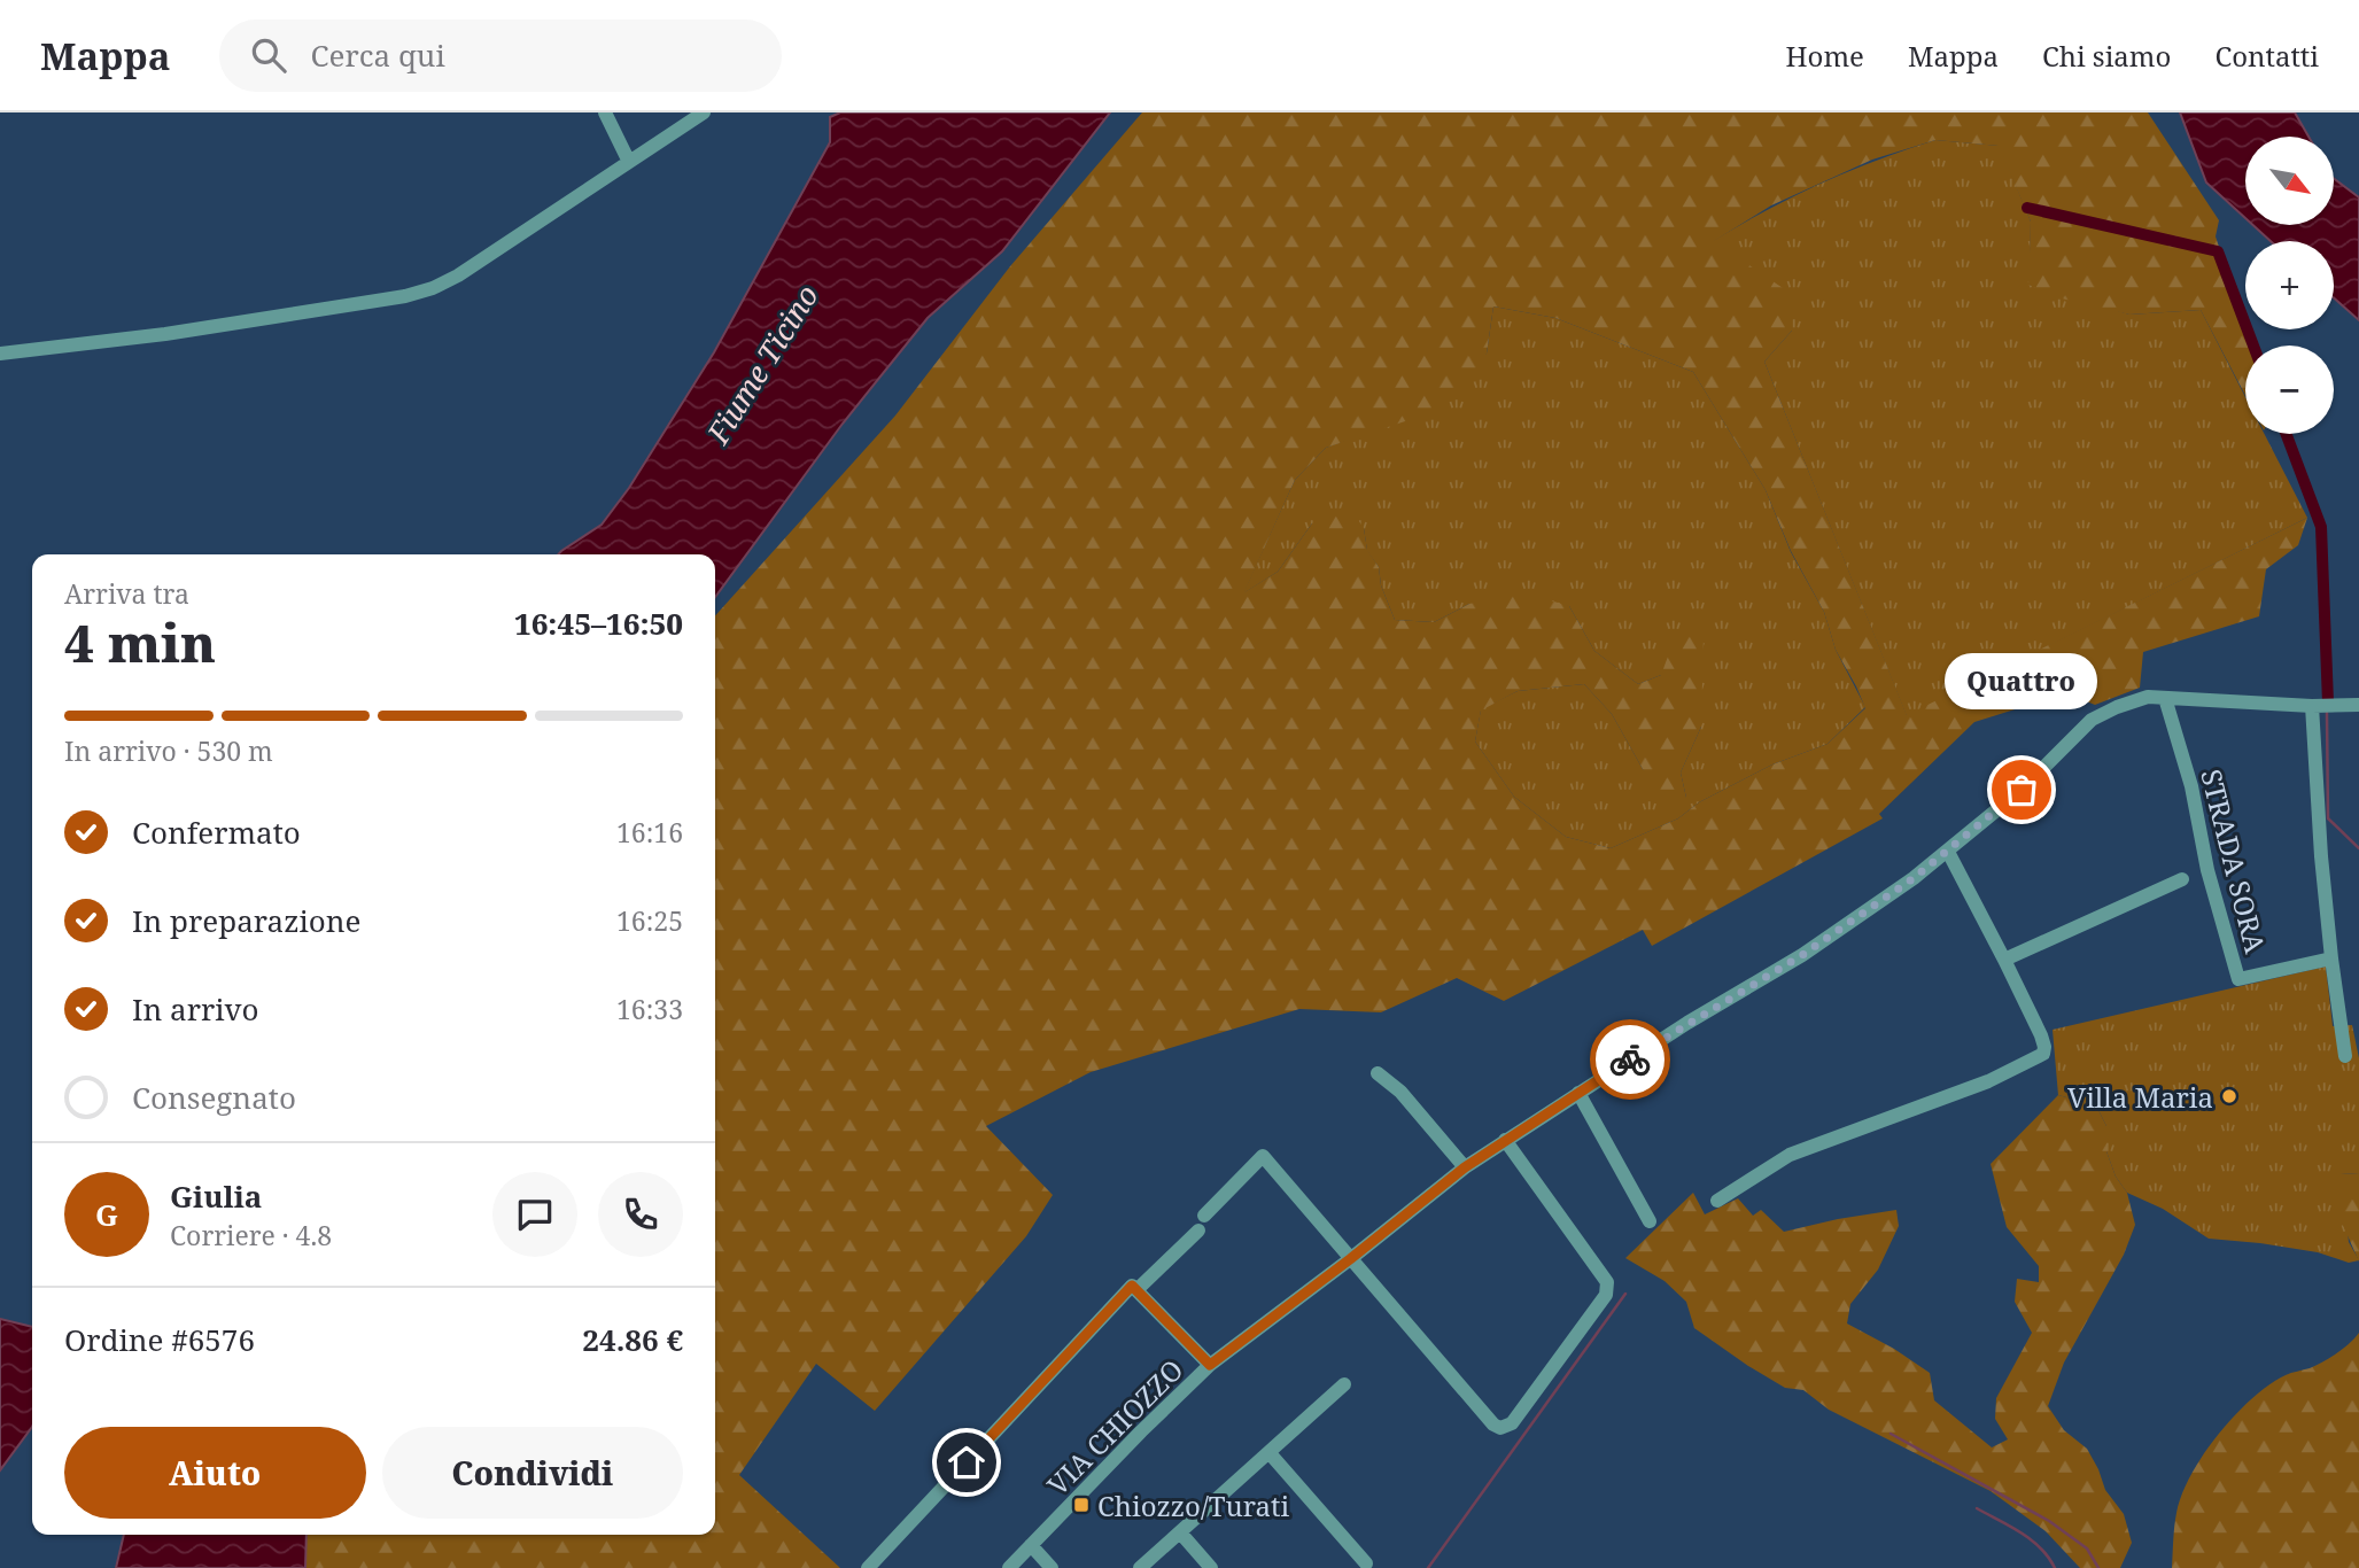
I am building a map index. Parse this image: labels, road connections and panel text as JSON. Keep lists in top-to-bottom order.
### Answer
{
  "streets": {
    "street": ["STRADA SORA", "VIA CHIOZZO"]
  },
  "water": ["Fiume Ticino"],
  "places": {
    "other": ["Quattro", "Villa Maria"],
    "transit": ["Chiozzo/Turati"]
  },
  "north": "bottom right",
  "page": {
    "header": "Mappa",
    "search": "Cerca qui",
    "nav": [
      "Home",
      "Mappa",
      "Chi siamo",
      "Contatti"
    ],
    "map_buttons": ["+", "−"],
    "heading": ["4 min", "Arriva tra", "16:45–16:50"],
    "panel": [
      "Giulia",
      "Corriere · 4.8",
      "Ordine #6576",
      "24.86 €"
    ],
    "bubble": "Quattro",
    "bar": "In arrivo · 530 m",
    "list": [
      ["Confermato", "16:16"],
      ["In preparazione", "16:25"],
      ["In arrivo", "16:33"],
      "Consegnato"
    ],
    "round": "G",
    "buttons": ["Aiuto", "Condividi"]
  }
}
